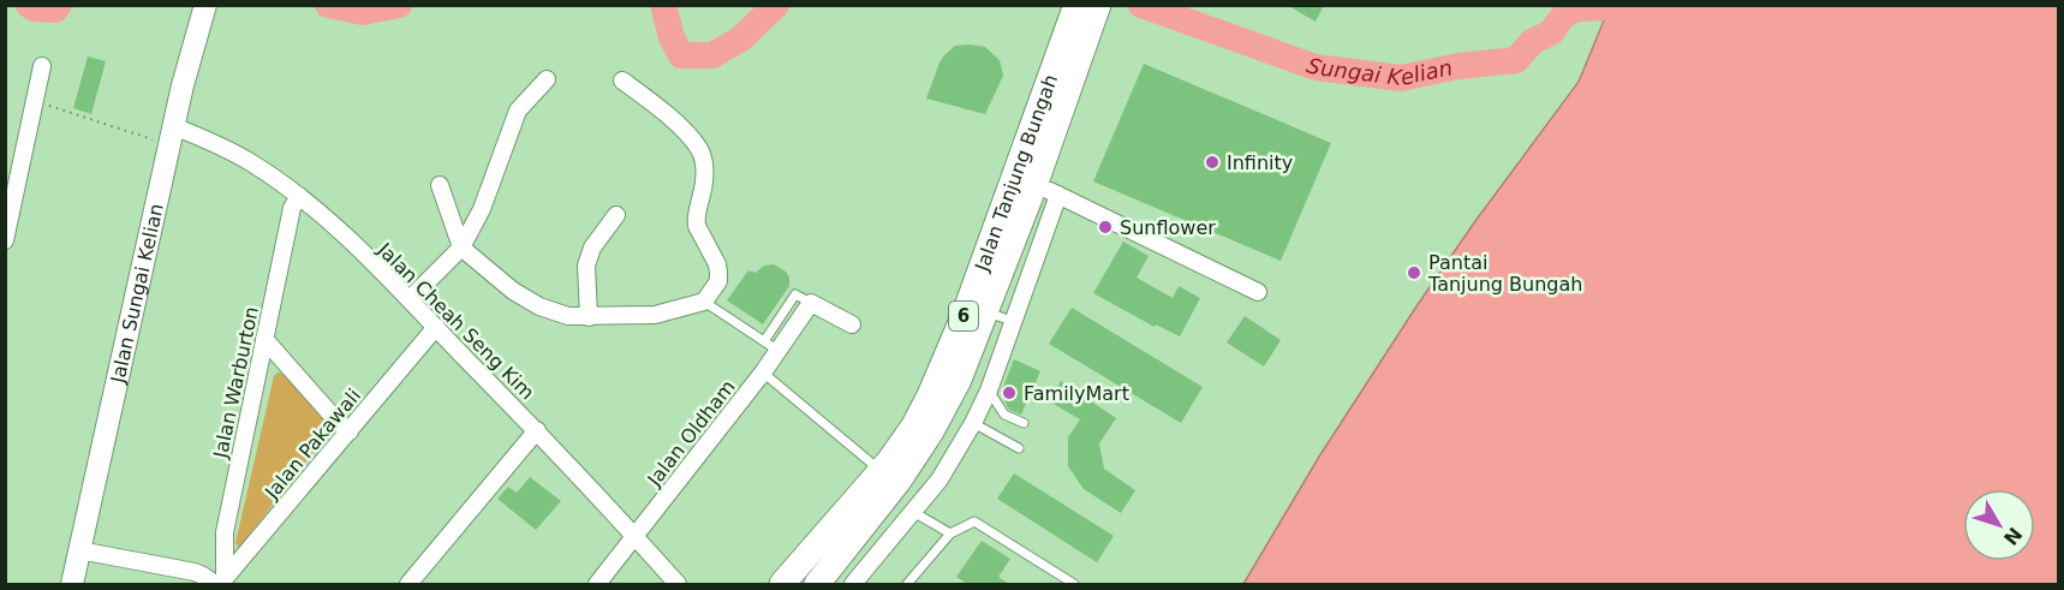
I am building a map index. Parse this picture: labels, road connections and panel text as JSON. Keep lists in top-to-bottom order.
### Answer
{
  "streets": {
    "main road": ["Jalan Tanjung Bungah", "6"],
    "street": [
      "Jalan Sungai Kelian",
      "Jalan Cheah Seng Kim",
      "Jalan Warburton",
      "Jalan Oldham",
      "Jalan Pakawali"
    ]
  },
  "crossings": [
    ["Jalan Sungai Kelian", "Jalan Cheah Seng Kim"],
    ["Jalan Cheah Seng Kim", "Jalan Warburton"],
    ["Jalan Cheah Seng Kim", "Jalan Oldham"],
    ["Jalan Cheah Seng Kim", "Jalan Pakawali"],
    ["Jalan Warburton", "Jalan Pakawali"]
  ],
  "water": ["Sungai Kelian"],
  "places": [
    "Infinity",
    "Sunflower",
    "Pantai Tanjung Bungah",
    "FamilyMart"
  ],
  "north": "bottom right"
}
